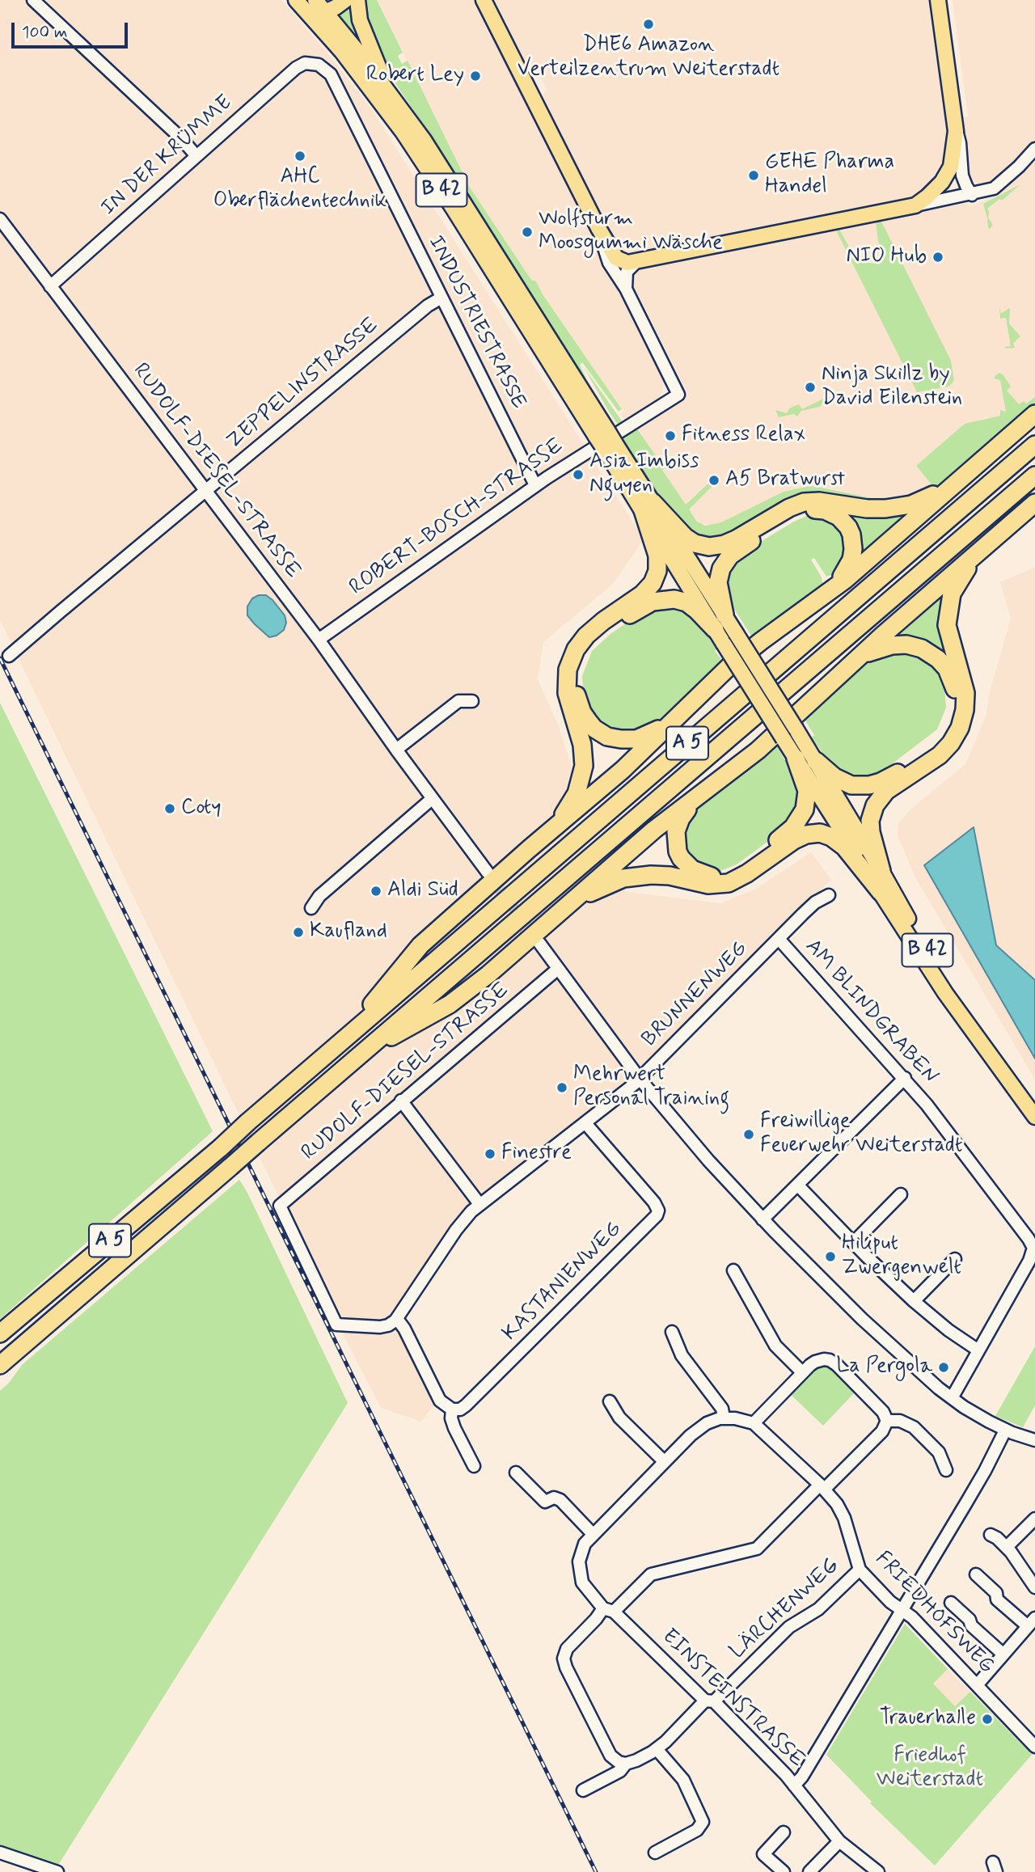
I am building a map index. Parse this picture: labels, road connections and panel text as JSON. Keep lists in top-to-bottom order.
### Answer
{
  "streets": {
    "highway": ["A 5"],
    "main road": ["B 42"],
    "street": [
      "IN DER KRÜMME",
      "INDUSTRIESTRASSE",
      "ZEPPELINSTRASSE",
      "RUDOLF-DIESEL-STRASSE",
      "ROBERT-BOSCH-STRASSE",
      "BRUNNENWEG",
      "AM BLINDGRABEN",
      "KASTANIENWEG",
      "LÄRCHENWEG",
      "FRIEDHOFSWEG",
      "EINSTEINSTRASSE"
    ]
  },
  "crossings": [
    ["IN DER KRÜMME", "INDUSTRIESTRASSE"],
    ["IN DER KRÜMME", "RUDOLF-DIESEL-STRASSE"],
    ["B 42", "ROBERT-BOSCH-STRASSE"],
    ["B 42", "A 5"],
    ["INDUSTRIESTRASSE", "ZEPPELINSTRASSE"],
    ["INDUSTRIESTRASSE", "ROBERT-BOSCH-STRASSE"],
    ["ZEPPELINSTRASSE", "RUDOLF-DIESEL-STRASSE"],
    ["RUDOLF-DIESEL-STRASSE", "ROBERT-BOSCH-STRASSE"],
    ["RUDOLF-DIESEL-STRASSE", "BRUNNENWEG"],
    ["BRUNNENWEG", "AM BLINDGRABEN"],
    ["BRUNNENWEG", "KASTANIENWEG"],
    ["LÄRCHENWEG", "FRIEDHOFSWEG"],
    ["LÄRCHENWEG", "EINSTEINSTRASSE"]
  ],
  "parks": ["Friedhof Weiterstadt"],
  "places": [
    "DHE6 Amazon Verteilzentrum Weiterstadt",
    "Robert Ley",
    "AHC Oberflächentechnik",
    "GEHE Pharma Handel",
    "Wolfsturm Moosgummi Wäsche",
    "NIO Hub",
    "Ninja Skillz by David Eilenstein",
    "Fitness Relax",
    "Asia Imbiss Nguyen",
    "A5 Bratwurst",
    "Coty",
    "Aldi Süd",
    "Kaufland",
    "Mehrwert Personal Training",
    "Freiwillige Feuerwehr Weiterstadt",
    "Finestre",
    "Hiliput Zwergenwelt",
    "La Pergola",
    "Trauerhalle"
  ],
  "scale_bar": "100 m"
}
